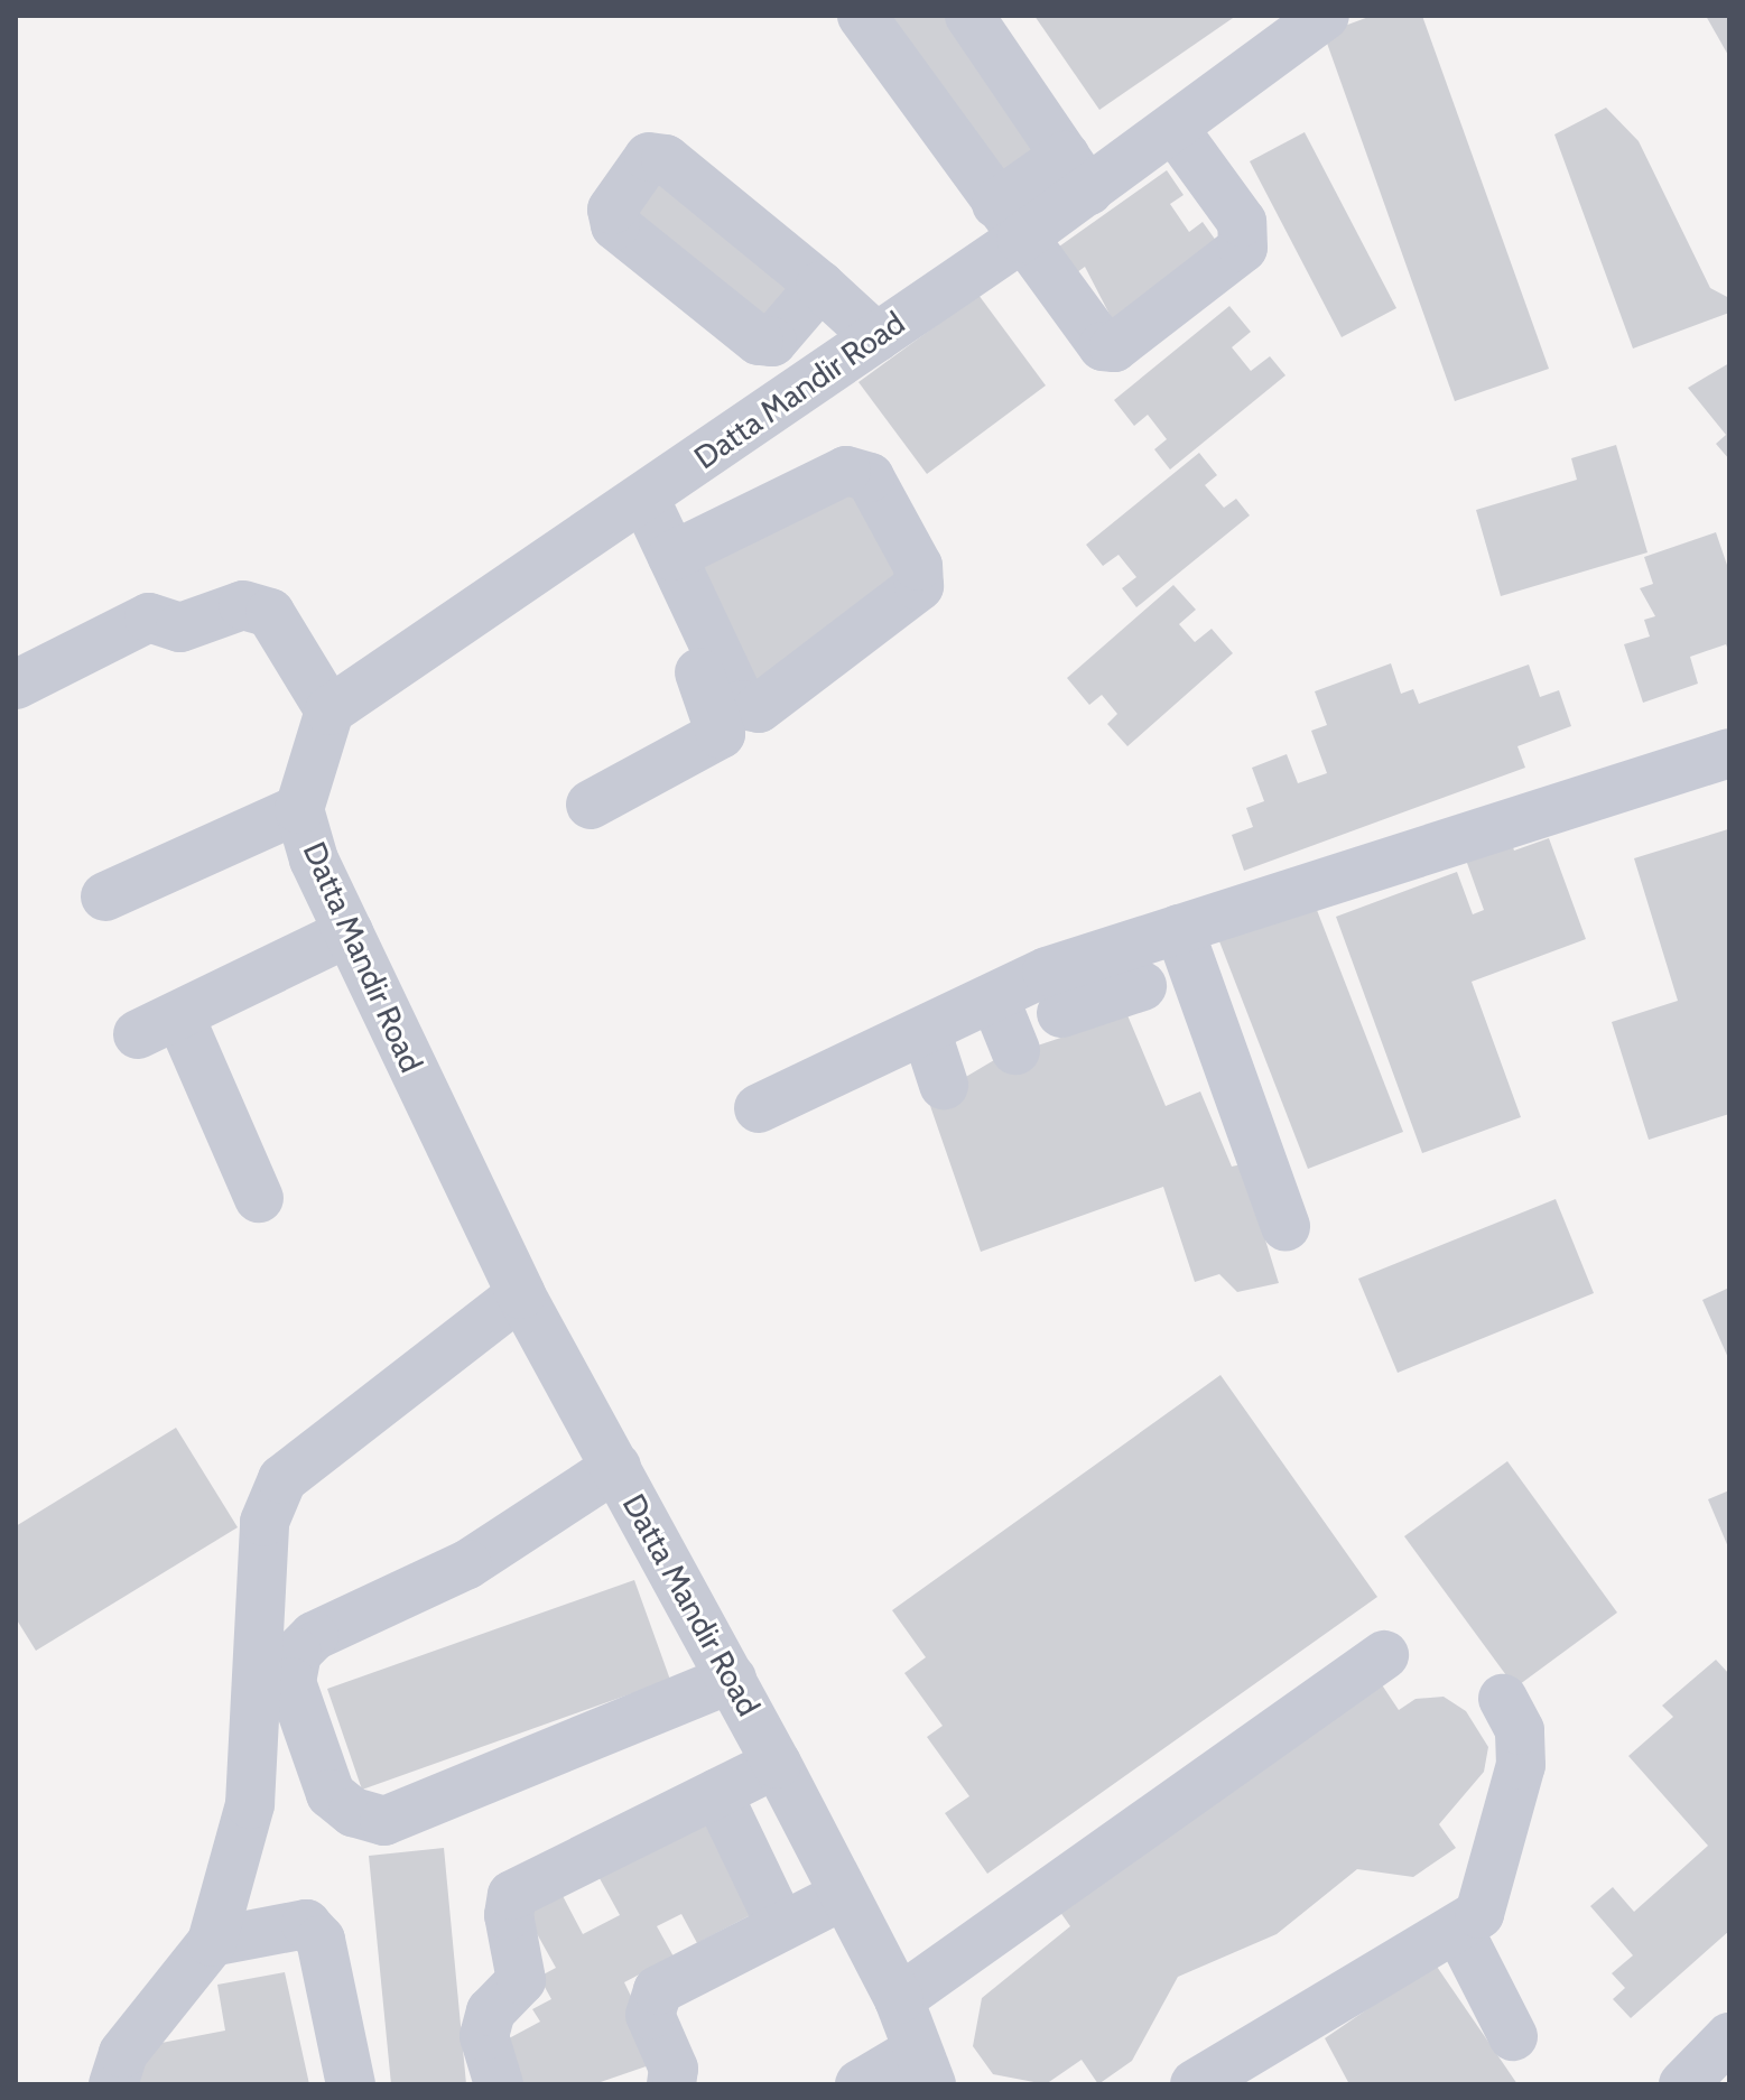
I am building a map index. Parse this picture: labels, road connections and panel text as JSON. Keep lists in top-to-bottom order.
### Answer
{
  "streets": {
    "street": ["Datta Mandir Road"]
  }
}
